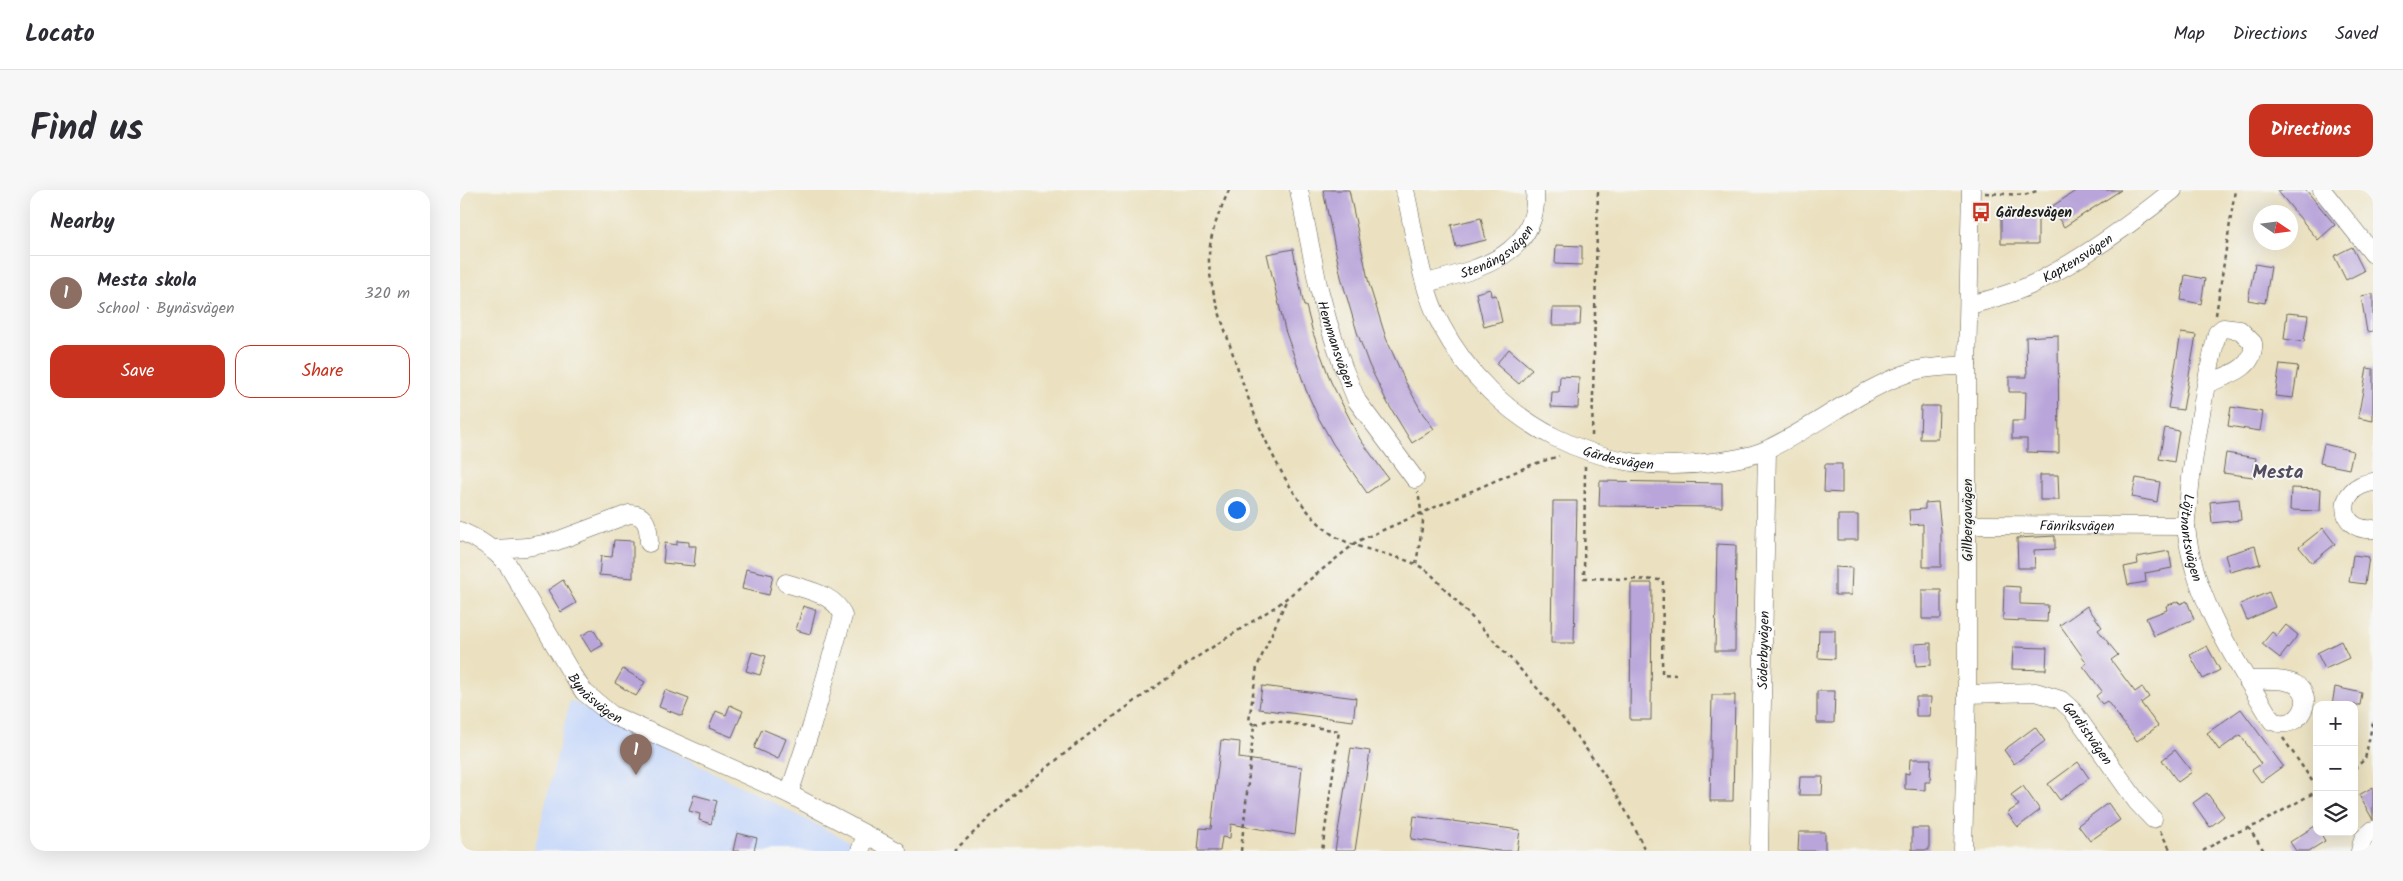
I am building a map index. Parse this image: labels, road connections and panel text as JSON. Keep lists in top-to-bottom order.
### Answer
{
  "streets": {
    "street": [
      "Stenängsvägen",
      "Kaptensvägen",
      "Hemmansvägen",
      "Gärdesvägen",
      "Gillbergavägen",
      "Fänriksvägen",
      "Löjtnantsvägen",
      "Söderbyvägen",
      "Bynäsvägen",
      "Gardistvägen"
    ]
  },
  "crossings": [
    ["Stenängsvägen", "Gärdesvägen"],
    ["Kaptensvägen", "Gillbergavägen"],
    ["Gärdesvägen", "Gillbergavägen"],
    ["Gärdesvägen", "Söderbyvägen"],
    ["Gillbergavägen", "Fänriksvägen"],
    ["Gillbergavägen", "Gardistvägen"],
    ["Fänriksvägen", "Löjtnantsvägen"]
  ],
  "districts": ["Mesta"],
  "places": {
    "bus stop": ["Gärdesvägen"]
  },
  "north": "right",
  "page": {
    "header": "Locato",
    "nav": ["Map", "Directions", "Saved"],
    "title": "Find us",
    "buttons": [
      "Directions",
      ["Save", "Share"]
    ],
    "heading": "Nearby",
    "list": [
      {
        "mark": "1",
        "name": "Mesta skola",
        "note": "School · Bynäsvägen",
        "value": "320 m"
      }
    ],
    "map_buttons": ["+", "−"],
    "pins": "1"
  }
}
